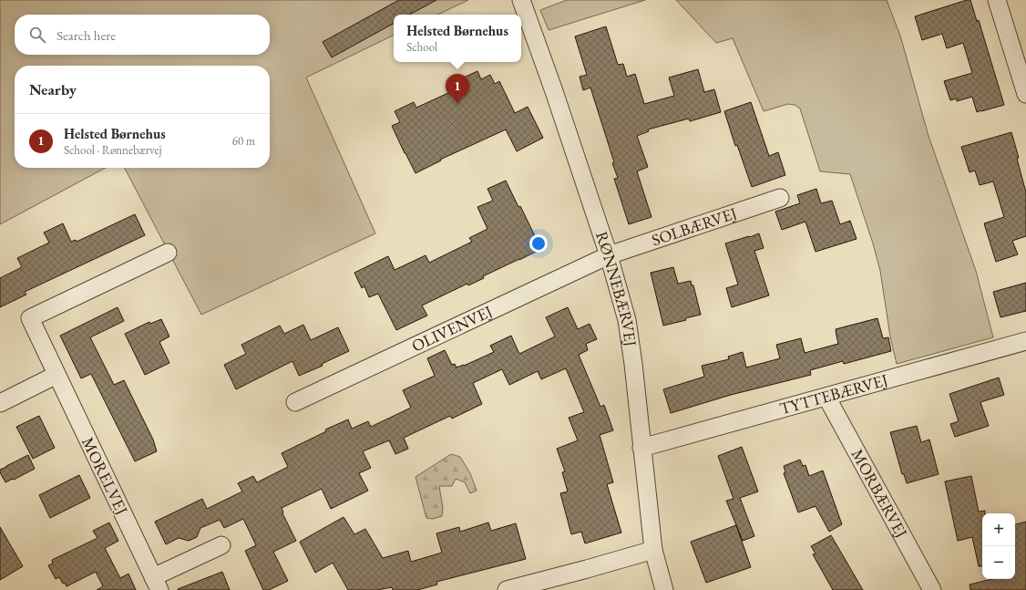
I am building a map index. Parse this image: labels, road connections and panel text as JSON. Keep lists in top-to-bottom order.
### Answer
{
  "streets": {
    "street": [
      "SOLBÆRVEJ",
      "RØNNEBÆRVEJ",
      "OLIVENVEJ",
      "TYTTEBÆRVEJ",
      "MORELVEJ",
      "MORBÆRVEJ"
    ]
  },
  "crossings": [
    ["SOLBÆRVEJ", "RØNNEBÆRVEJ"],
    ["SOLBÆRVEJ", "OLIVENVEJ"],
    ["RØNNEBÆRVEJ", "OLIVENVEJ"],
    ["RØNNEBÆRVEJ", "TYTTEBÆRVEJ"],
    ["TYTTEBÆRVEJ", "MORBÆRVEJ"]
  ],
  "page": {
    "popup": ["Helsted Børnehus", "School"],
    "search": "Search here",
    "heading": "Nearby",
    "pins": "1",
    "list": [
      {
        "mark": "1",
        "name": "Helsted Børnehus",
        "note": "School · Rønnebærvej",
        "value": "60 m"
      }
    ],
    "map_buttons": ["+", "−"]
  }
}
